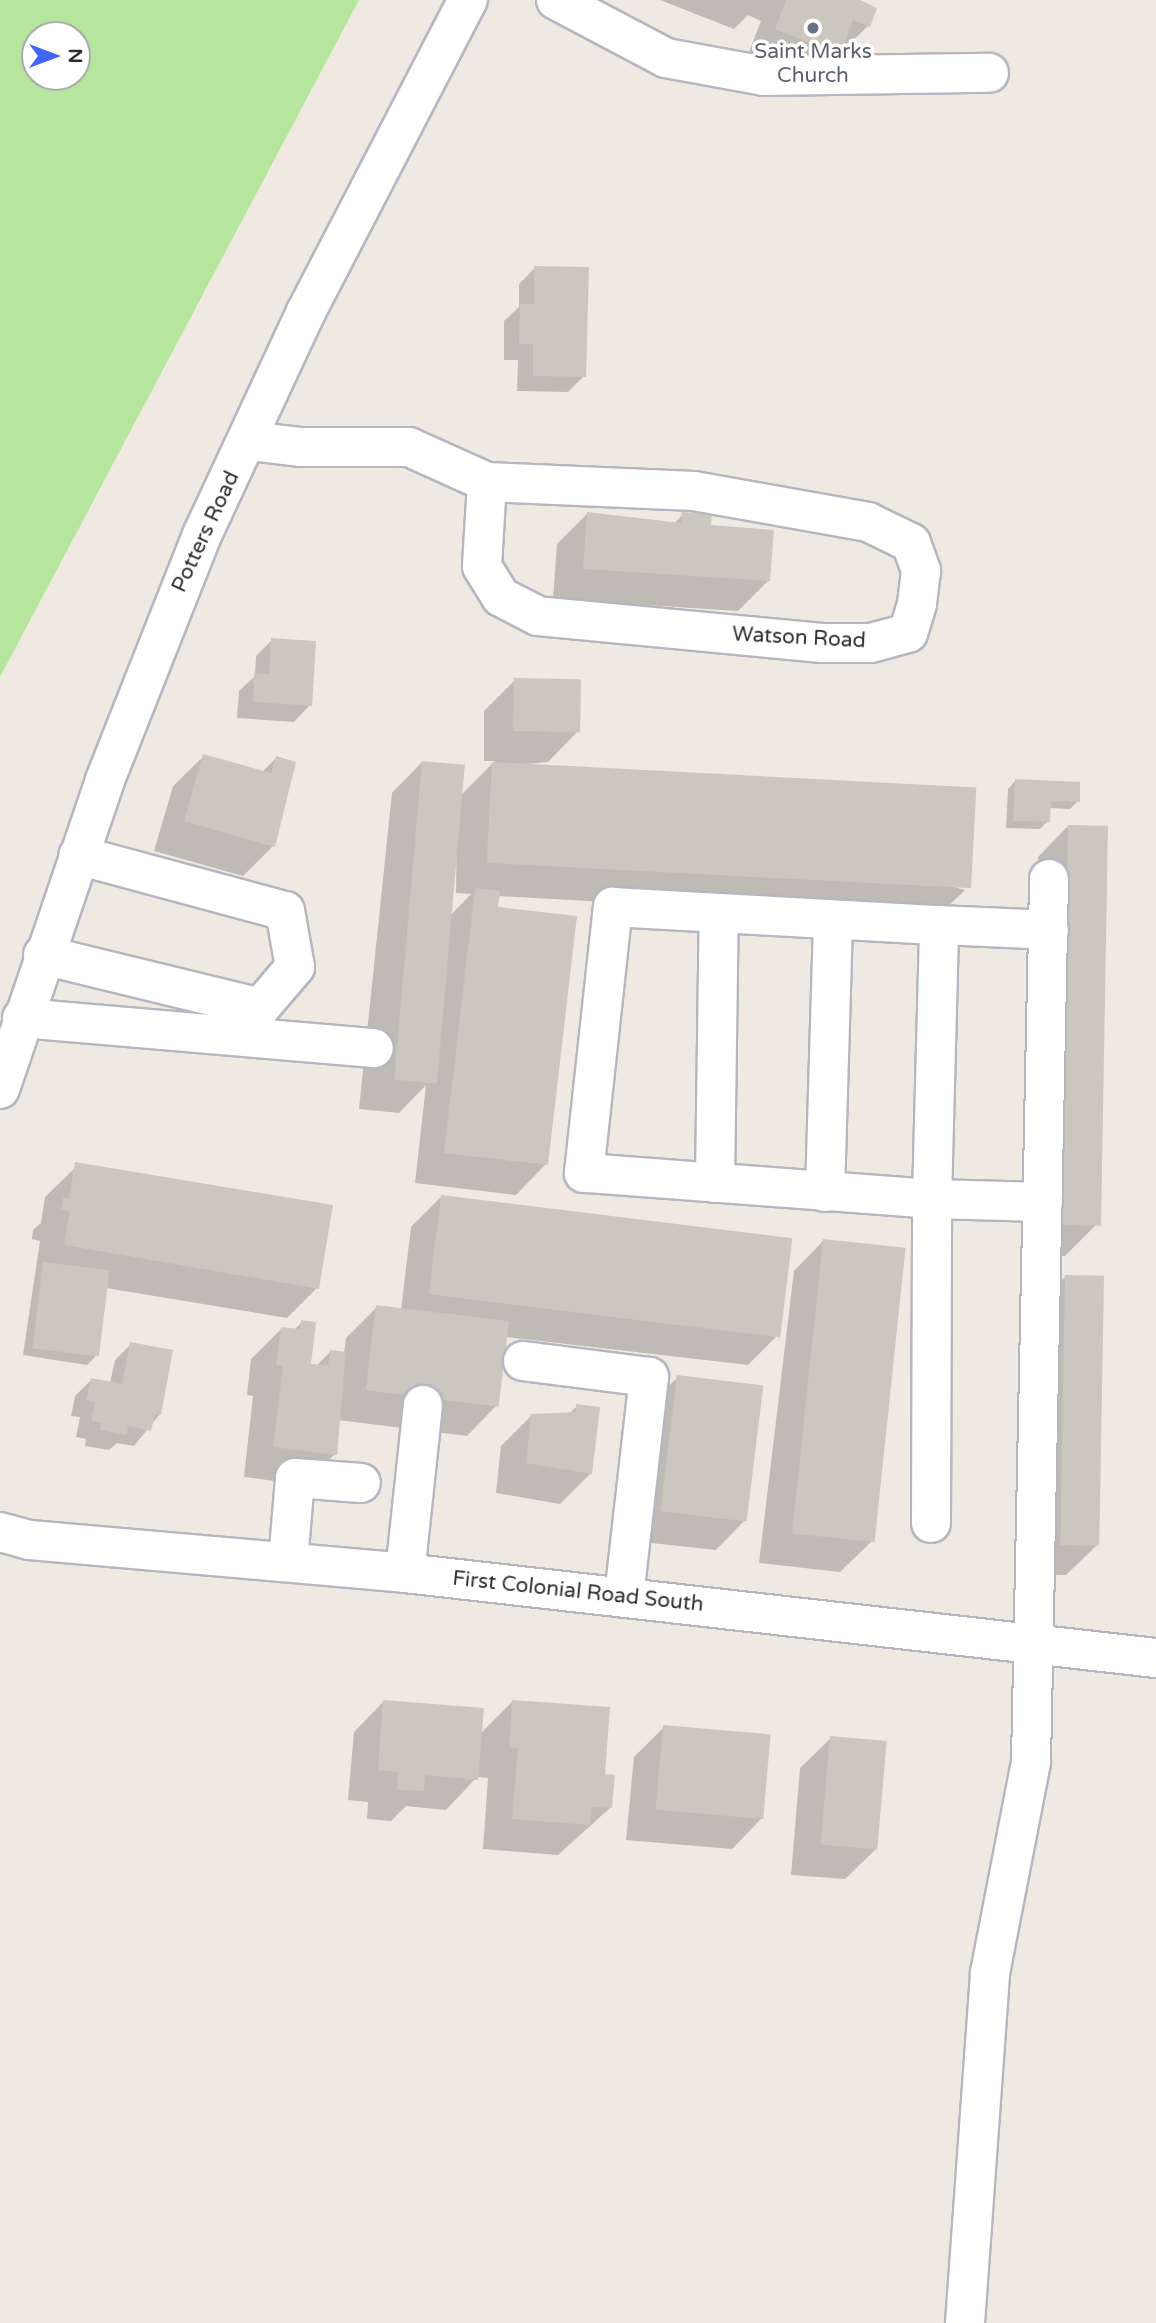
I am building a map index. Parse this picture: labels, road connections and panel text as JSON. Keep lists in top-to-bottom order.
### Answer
{
  "streets": {
    "street": ["Potters Road", "Watson Road", "First Colonial Road South"]
  },
  "crossings": [
    ["Potters Road", "Watson Road"]
  ],
  "places": ["Saint Marks Church"],
  "north": "right"
}
